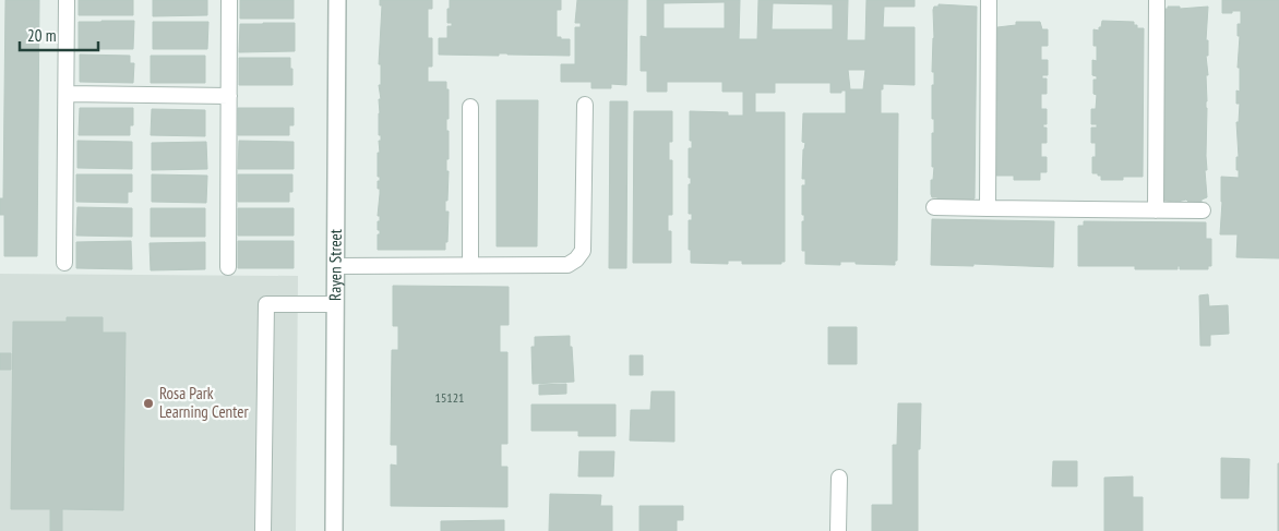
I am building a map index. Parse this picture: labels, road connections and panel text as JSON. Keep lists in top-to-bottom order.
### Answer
{
  "streets": {
    "street": ["Rayen Street"]
  },
  "places": ["Rosa Park Learning Center"],
  "house_numbers": ["15121"],
  "scale_bar": "20 m"
}
